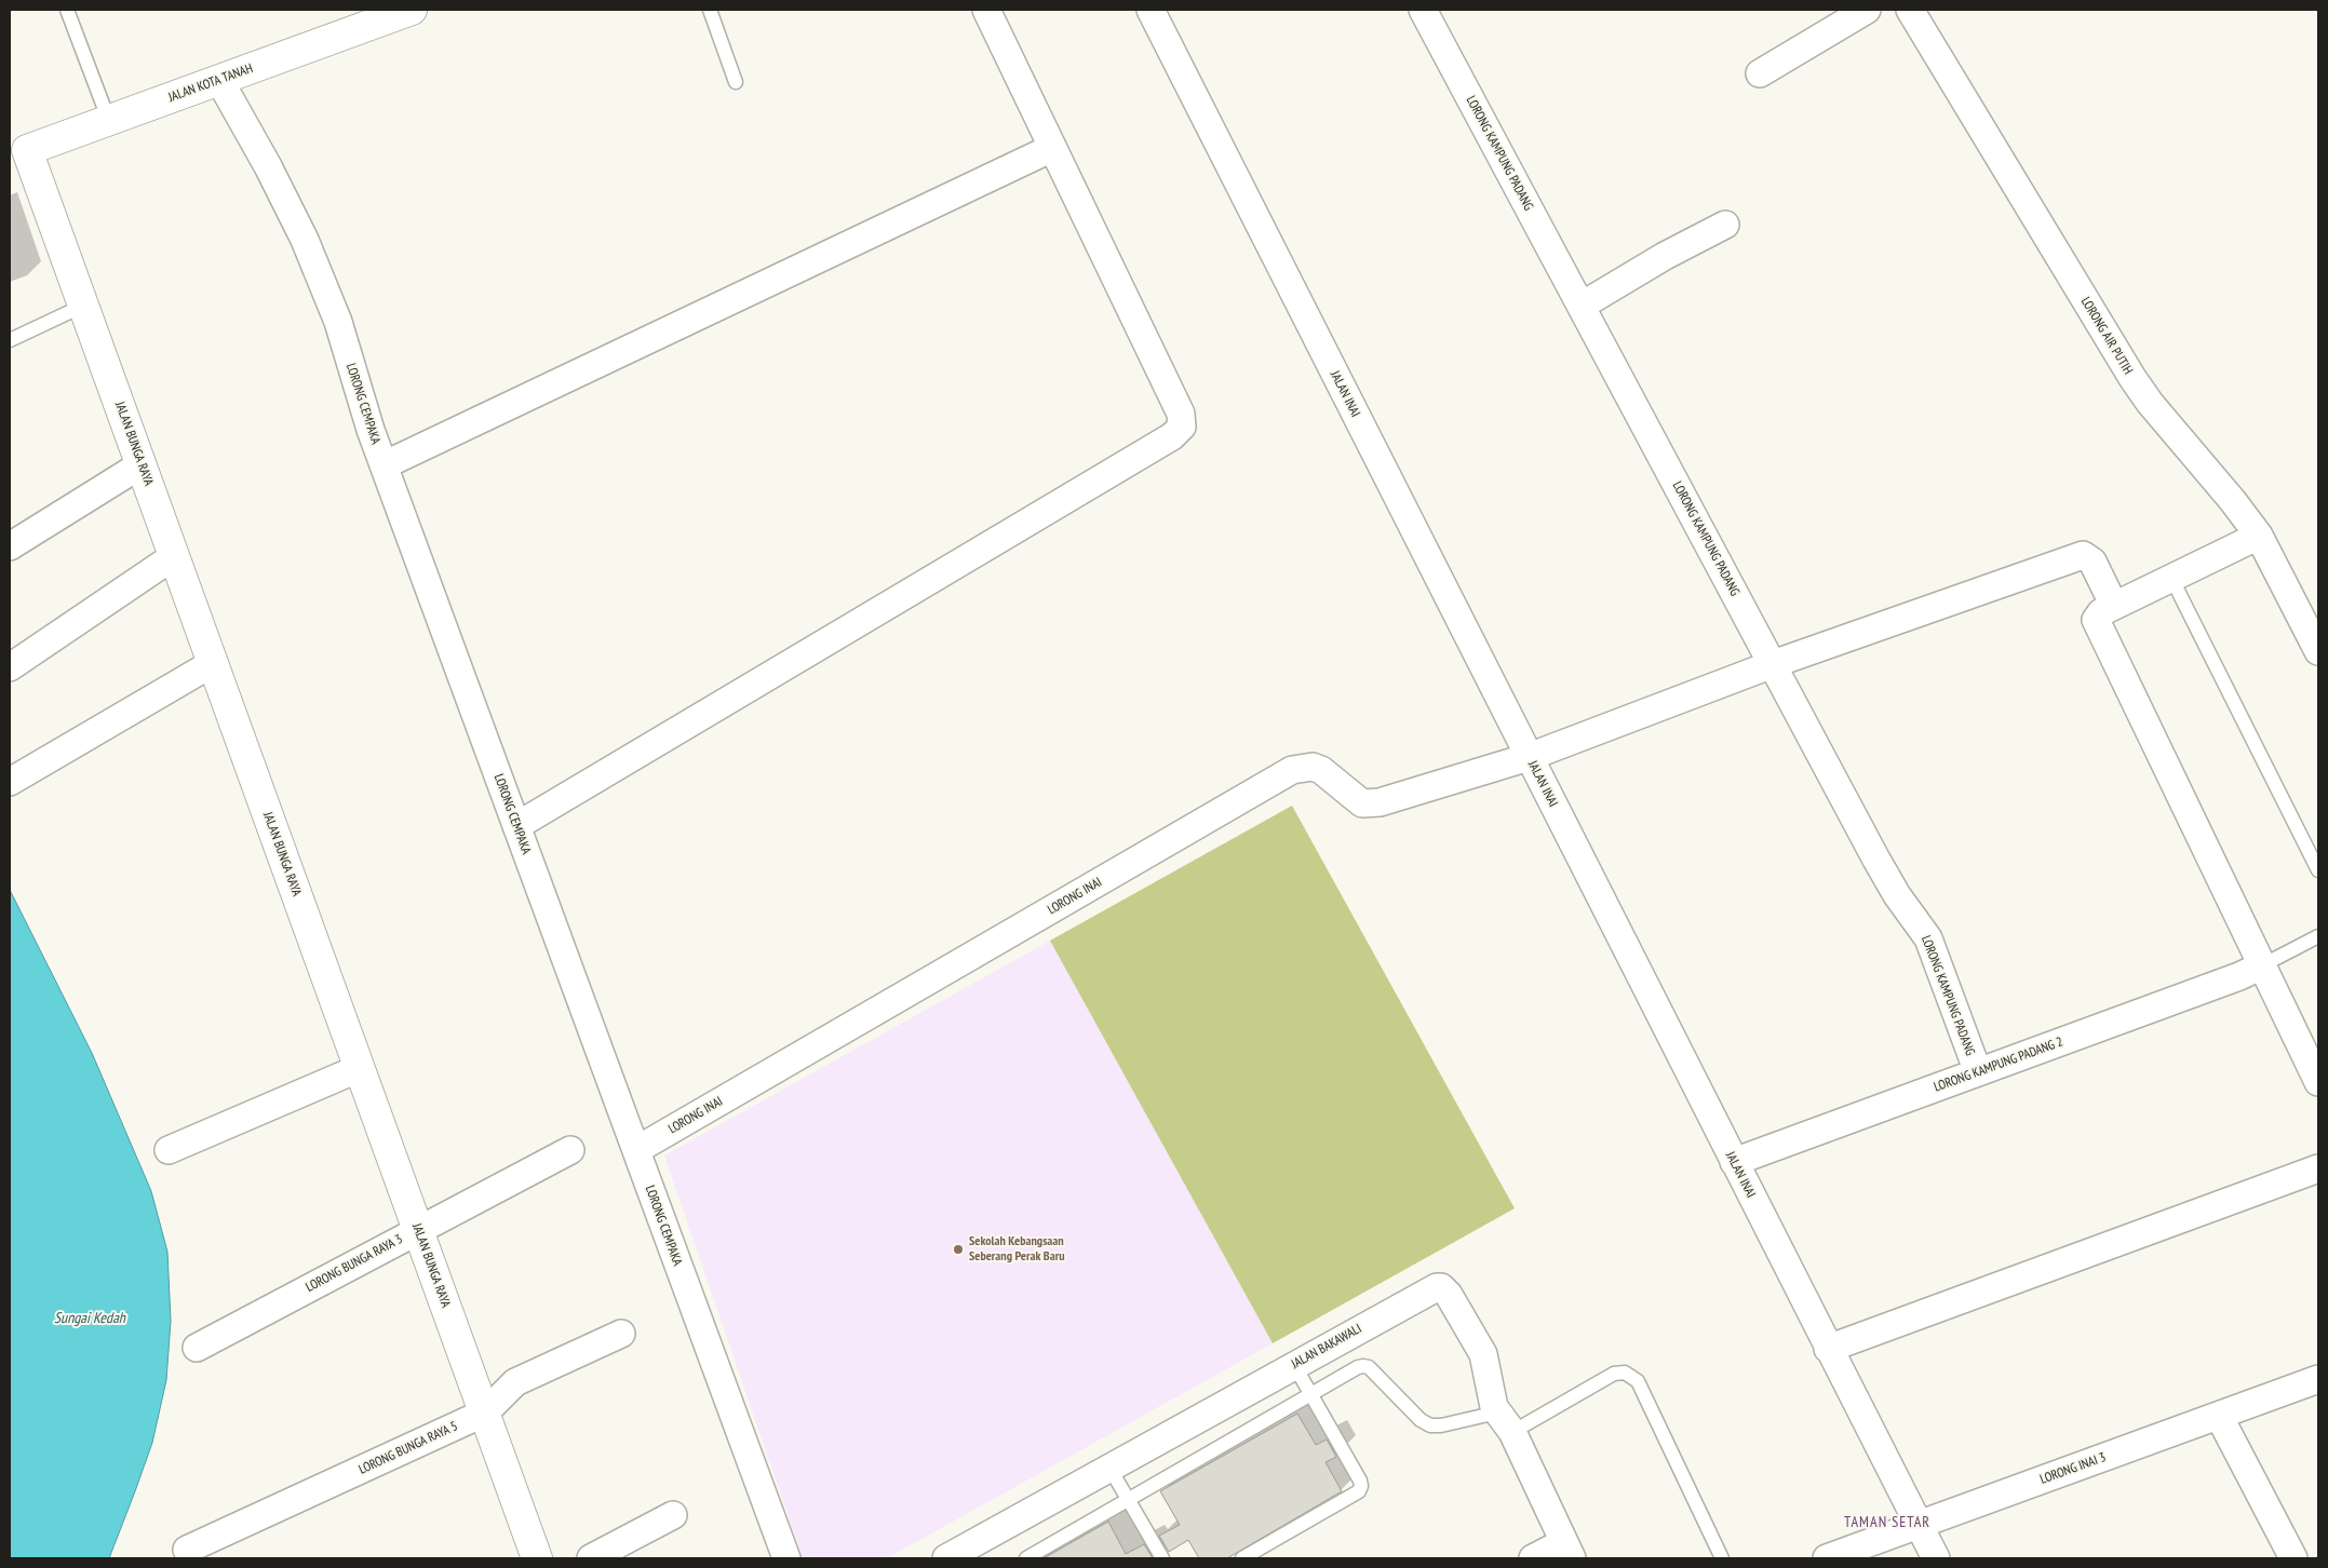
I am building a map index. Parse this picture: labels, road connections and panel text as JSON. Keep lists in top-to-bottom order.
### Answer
{
  "streets": {
    "street": [
      "JALAN KOTA TANAH",
      "LORONG KAMPUNG PADANG",
      "LORONG AIR PUTIH",
      "JALAN INAI",
      "LORONG CEMPAKA",
      "JALAN BUNGA RAYA",
      "LORONG INAI",
      "LORONG KAMPUNG PADANG 2",
      "LORONG BUNGA RAYA 3",
      "JALAN BAKAWALI",
      "LORONG BUNGA RAYA 5",
      "LORONG INAI 3"
    ]
  },
  "crossings": [
    ["JALAN KOTA TANAH", "LORONG CEMPAKA"],
    ["JALAN KOTA TANAH", "JALAN BUNGA RAYA"],
    ["LORONG KAMPUNG PADANG", "LORONG INAI"],
    ["LORONG KAMPUNG PADANG", "LORONG KAMPUNG PADANG 2"],
    ["JALAN INAI", "LORONG INAI"],
    ["JALAN INAI", "LORONG KAMPUNG PADANG 2"],
    ["JALAN INAI", "LORONG INAI 3"],
    ["LORONG CEMPAKA", "LORONG INAI"],
    ["JALAN BUNGA RAYA", "LORONG BUNGA RAYA 3"],
    ["JALAN BUNGA RAYA", "LORONG BUNGA RAYA 5"]
  ],
  "districts": ["TAMAN SETAR"],
  "water": ["Sungai Kedah"],
  "places": ["Sekolah Kebangsaan Seberang Perak Baru"]
}
